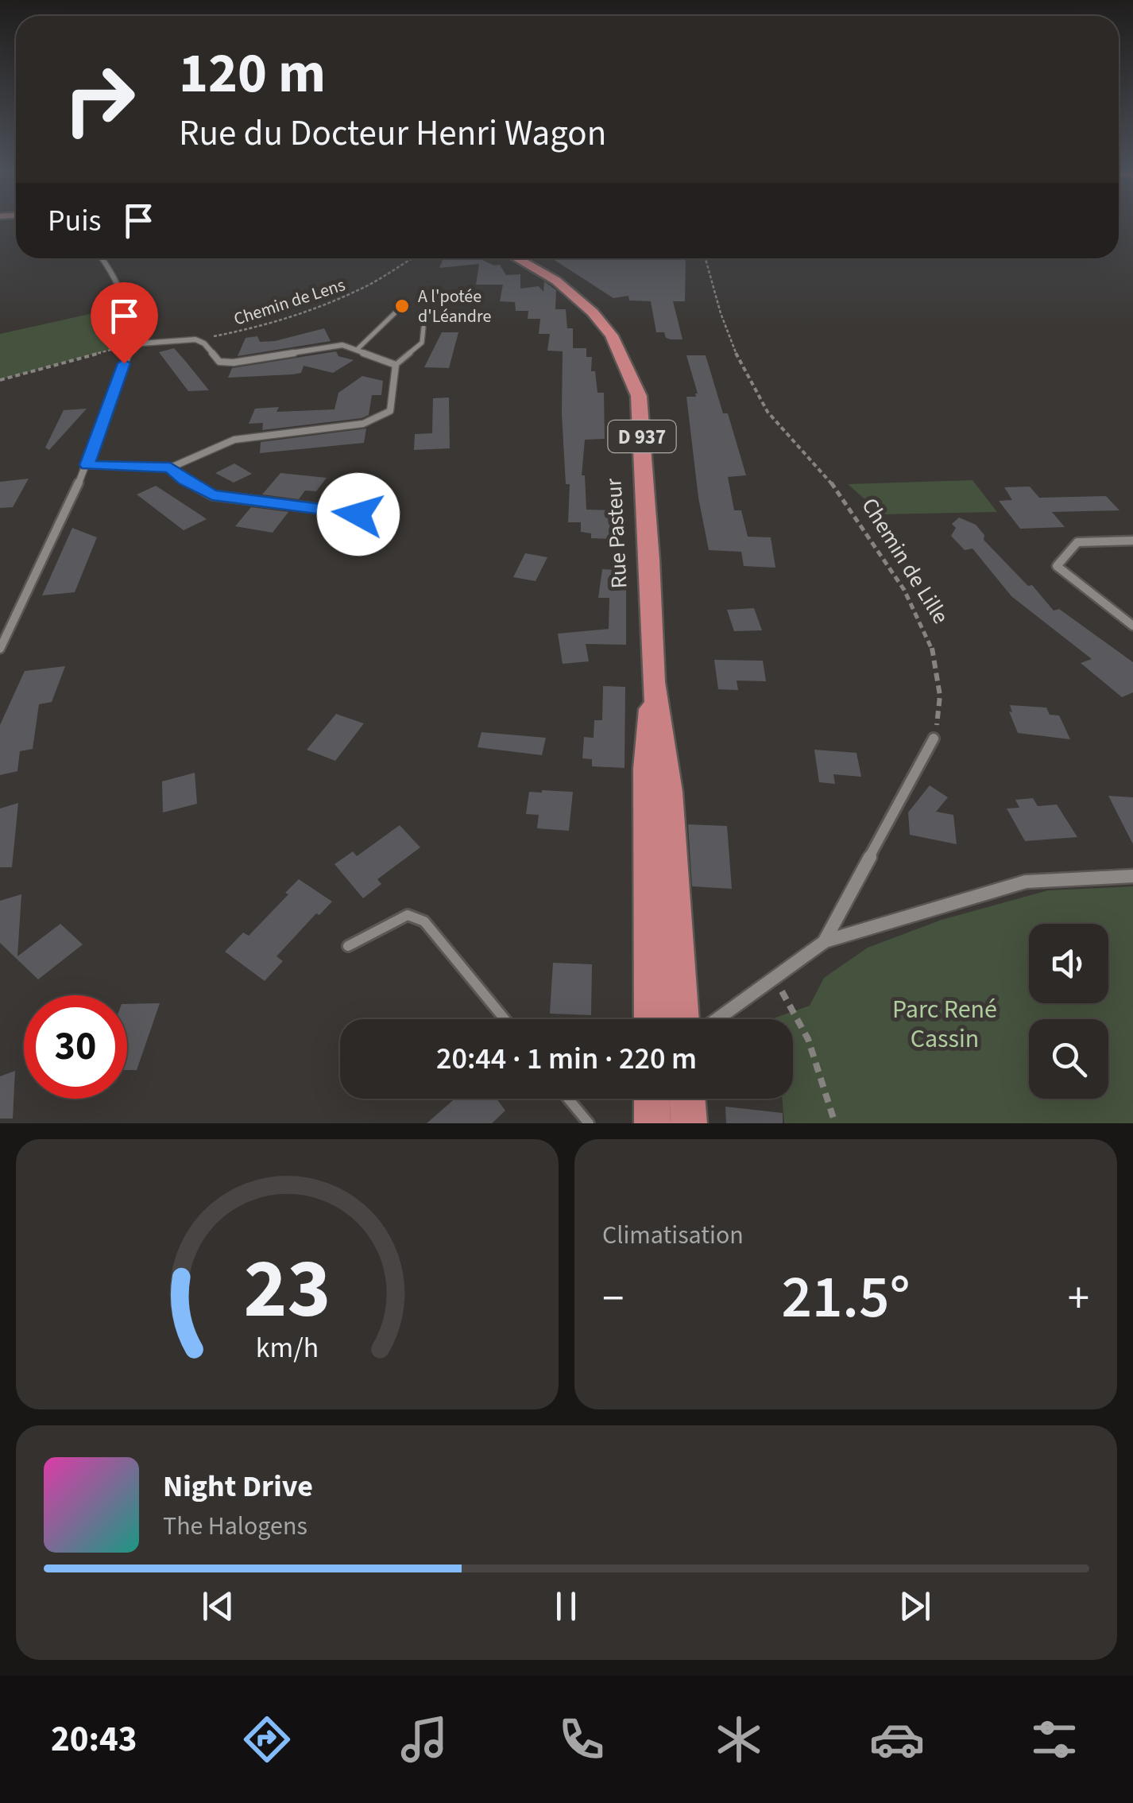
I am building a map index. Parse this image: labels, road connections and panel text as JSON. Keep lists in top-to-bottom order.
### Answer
{
  "streets": {
    "main road": ["D 937", "Rue Pasteur"],
    "path": ["Chemin de Lens", "Chemin de Lille"]
  },
  "parks": ["Parc René Cassin"],
  "places": ["A l'potée d'Léandre"],
  "page": {
    "turn": ["120 m", "Rue du Docteur Henri Wagon"],
    "then": "Puis",
    "limit": "30",
    "trip": "20:44 · 1 min · 220 m",
    "tile": "Climatisation",
    "heat": ["−", "21.5°", "+"],
    "song": ["Night Drive", "The Halogens"],
    "tabs": "20:43",
    "gauge": ["23", "km/h"]
  }
}
